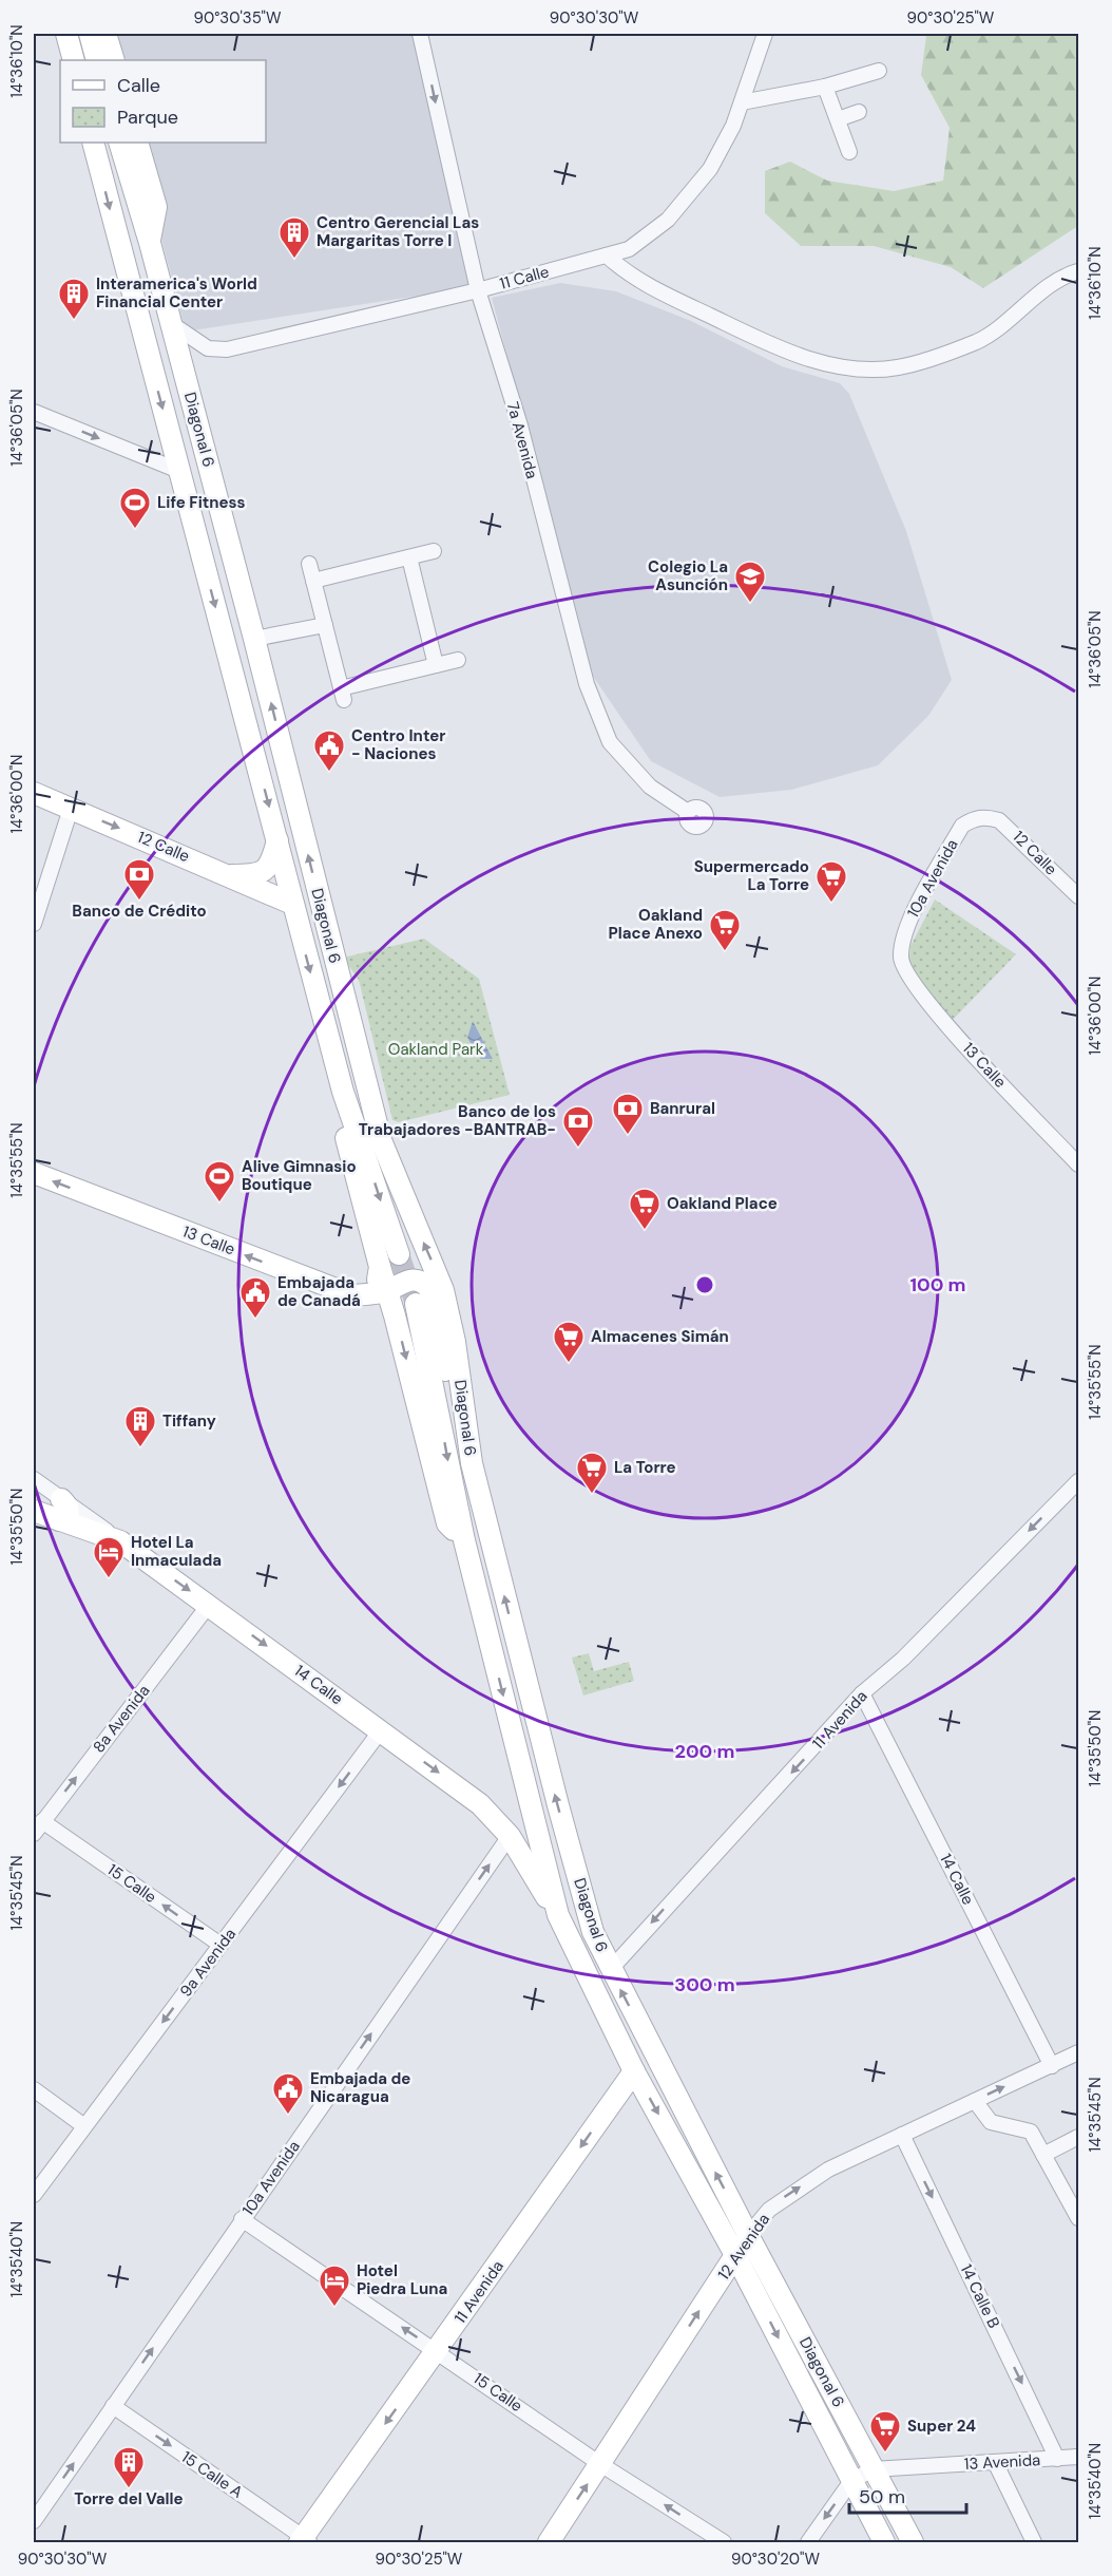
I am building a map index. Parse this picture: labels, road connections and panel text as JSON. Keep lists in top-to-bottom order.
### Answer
{
  "streets": {
    "main road": [
      "Diagonal 6",
      "12 Calle",
      "13 Calle",
      "14 Calle",
      "11 Avenida",
      "12 Avenida"
    ],
    "street": [
      "11 Calle",
      "7a Avenida",
      "10a Avenida",
      "8a Avenida",
      "15 Calle",
      "9a Avenida",
      "14 Calle B",
      "13 Avenida",
      "15 Calle A"
    ]
  },
  "crossings": [
    ["11 Calle", "Diagonal 6"],
    ["11 Calle", "7a Avenida"],
    ["Diagonal 6", "12 Calle"],
    ["Diagonal 6", "13 Calle"],
    ["Diagonal 6", "14 Calle"],
    ["Diagonal 6", "11 Avenida"],
    ["Diagonal 6", "12 Avenida"],
    ["Diagonal 6", "13 Avenida"],
    ["12 Calle", "10a Avenida"],
    ["10a Avenida", "13 Calle"],
    ["10a Avenida", "14 Calle"],
    ["10a Avenida", "15 Calle"],
    ["10a Avenida", "15 Calle A"],
    ["14 Calle", "8a Avenida"],
    ["14 Calle", "11 Avenida"],
    ["14 Calle", "9a Avenida"],
    ["14 Calle", "12 Avenida"],
    ["8a Avenida", "15 Calle"],
    ["11 Avenida", "15 Calle"],
    ["11 Avenida", "15 Calle A"],
    ["15 Calle", "9a Avenida"],
    ["15 Calle", "12 Avenida"],
    ["12 Avenida", "14 Calle B"],
    ["14 Calle B", "13 Avenida"]
  ],
  "one_way": [
    "12 Calle",
    "10a Avenida",
    "13 Calle",
    "14 Calle",
    "8a Avenida",
    "11 Avenida",
    "15 Calle",
    "9a Avenida",
    "12 Avenida",
    "14 Calle B",
    "15 Calle A"
  ],
  "parks": ["Oakland Park"],
  "places": {
    "building": [
      "Centro Gerencial Las Margaritas Torre I",
      "Interamerica's World Financial Center",
      "Tiffany",
      "Torre del Valle"
    ],
    "sports": ["Life Fitness", "Alive Gimnasio Boutique"],
    "school or university": ["Colegio La Asunción"],
    "public building": ["Centro Inter - Naciones", "Embajada de Canadá", "Embajada de Nicaragua"],
    "bank": ["Banco de Crédito", "Banrural", "Banco de los Trabajadores -BANTRAB-"],
    "supermarket": [
      "Supermercado La Torre",
      "Oakland Place Anexo",
      "Oakland Place",
      "Almacenes Simán",
      "La Torre",
      "Super 24"
    ],
    "hotel": ["Hotel La Inmaculada", "Hotel Piedra Luna"]
  },
  "legend": ["Calle", "Parque"],
  "scale_bar": "50 m",
  "coordinates": [
    "90°30'35\"W",
    "90°30'30\"W",
    "90°30'25\"W",
    "14°36'10\"N",
    "14°36'05\"N",
    "14°36'00\"N",
    "14°35'55\"N",
    "14°35'50\"N",
    "14°35'45\"N",
    "14°35'40\"N",
    "90°30'20\"W"
  ],
  "rings": ["100 m", "200 m", "300 m"]
}
